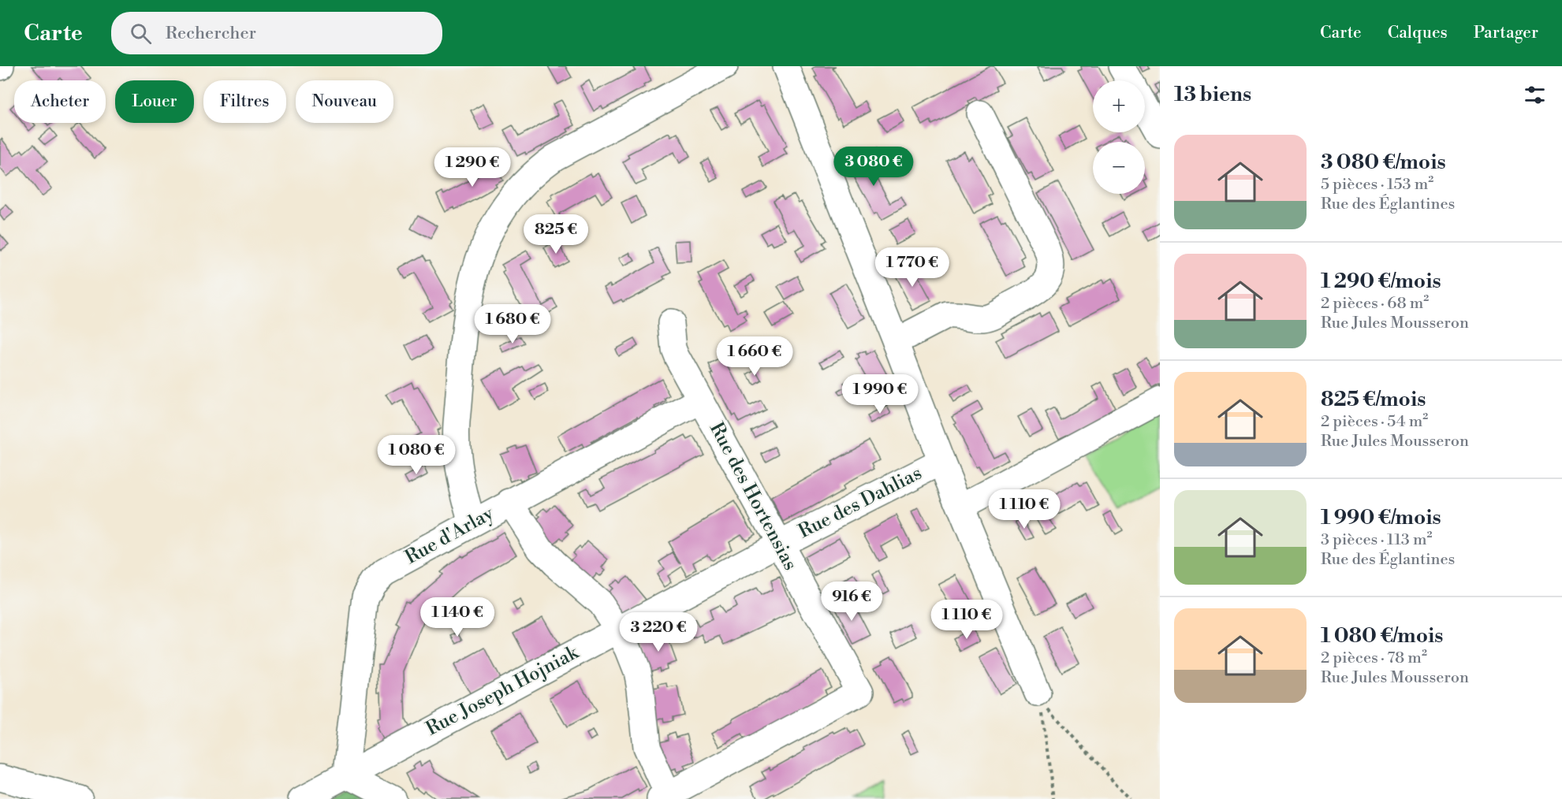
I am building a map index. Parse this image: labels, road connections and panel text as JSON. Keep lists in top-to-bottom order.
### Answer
{
  "streets": {
    "street": [
      "Rue des Hortensias",
      "Rue des Dahlias",
      "Rue d'Arlay",
      "Rue Joseph Hojniak"
    ]
  },
  "crossings": [
    ["Rue des Hortensias", "Rue des Dahlias"],
    ["Rue des Hortensias", "Rue d'Arlay"],
    ["Rue des Hortensias", "Rue Joseph Hojniak"],
    ["Rue des Dahlias", "Rue Joseph Hojniak"],
    ["Rue d'Arlay", "Rue Joseph Hojniak"]
  ],
  "page": {
    "header": "Carte",
    "search": "Rechercher",
    "nav": ["Carte", "Calques", "Partager"],
    "heading": "13 biens",
    "map_buttons": ["+", "−"],
    "chip": [
      "Acheter",
      "Louer",
      "Filtres",
      "Nouveau"
    ],
    "list": [
      {
        "name": "3 080 €/mois",
        "note": "5 pièces · 153 m² · Rue des Églantines"
      },
      {
        "name": "1 290 €/mois",
        "note": "2 pièces · 68 m² · Rue Jules Mousseron"
      },
      {
        "name": "825 €/mois",
        "note": "2 pièces · 54 m² · Rue Jules Mousseron"
      },
      {
        "name": "1 990 €/mois",
        "note": "3 pièces · 113 m² · Rue des Églantines"
      },
      {
        "name": "1 080 €/mois",
        "note": "2 pièces · 78 m² · Rue Jules Mousseron"
      }
    ],
    "price": [
      "3 080 €",
      "1 290 €",
      "825 €",
      "1 770 €",
      "1 680 €",
      "1 660 €",
      "1 990 €",
      "1 080 €",
      "1 110 €",
      "916 €",
      "1 140 €",
      "1 110 €",
      "3 220 €"
    ]
  }
}
